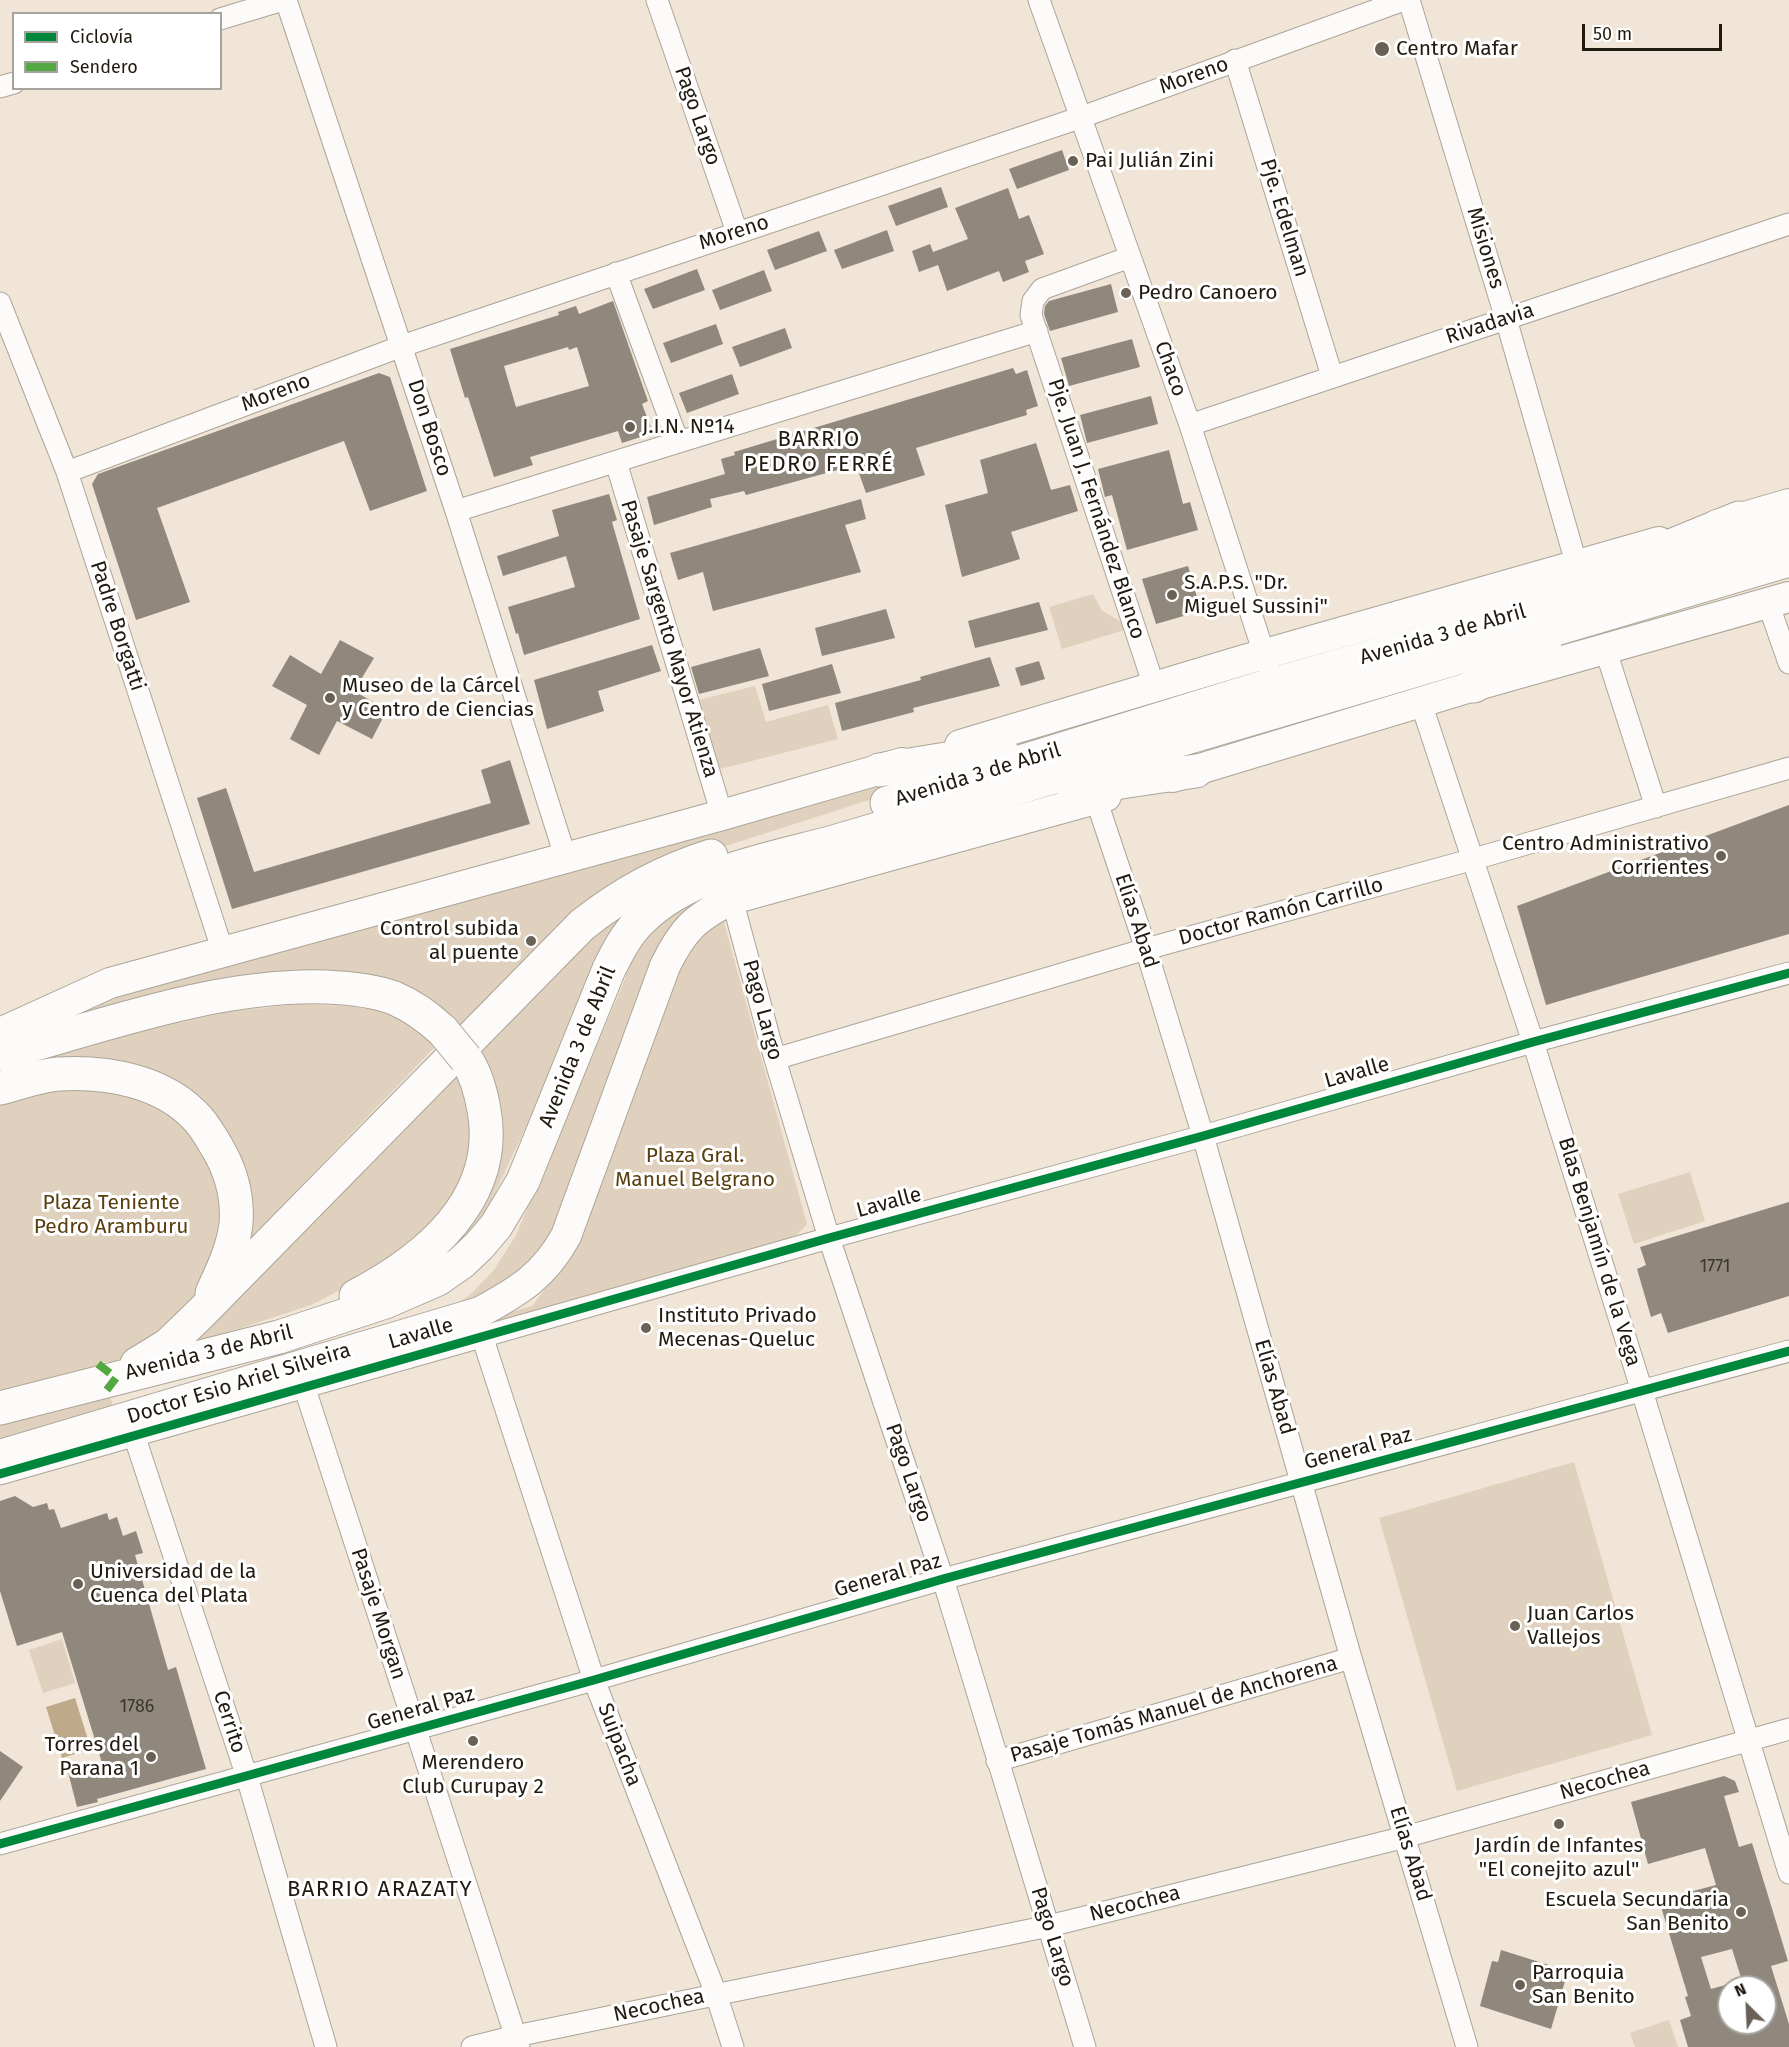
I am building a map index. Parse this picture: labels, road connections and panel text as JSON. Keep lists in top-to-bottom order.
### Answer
{
  "streets": {
    "highway": ["Avenida 3 de Abril"],
    "main road": ["Doctor Esio Ariel Silveira"],
    "street": [
      "Moreno",
      "Pago Largo",
      "Pje. Edelman",
      "Misiones",
      "Rivadavia",
      "Chaco",
      "Don Bosco",
      "Pje. Juan J. Fernández Blanco",
      "Padre Borgatti",
      "Pasaje Sargento Mayor Atienza",
      "Doctor Ramón Carrillo",
      "Elías Abad",
      "Lavalle",
      "Blas Benjamín de la Vega",
      "General Paz",
      "Pasaje Morgan",
      "Pasaje Tomás Manuel de Anchorena",
      "Cerrito",
      "Suipacha",
      "Necochea"
    ]
  },
  "crossings": [
    ["Moreno", "Pago Largo"],
    ["Moreno", "Pje. Edelman"],
    ["Moreno", "Chaco"],
    ["Moreno", "Don Bosco"],
    ["Moreno", "Padre Borgatti"],
    ["Pago Largo", "Doctor Ramón Carrillo"],
    ["Pago Largo", "Lavalle"],
    ["Pago Largo", "Doctor Esio Ariel Silveira"],
    ["Pago Largo", "General Paz"],
    ["Pago Largo", "Pasaje Tomás Manuel de Anchorena"],
    ["Pago Largo", "Necochea"],
    ["Pje. Edelman", "Rivadavia"],
    ["Misiones", "Rivadavia"],
    ["Misiones", "Avenida 3 de Abril"],
    ["Rivadavia", "Chaco"],
    ["Chaco", "Pje. Juan J. Fernández Blanco"],
    ["Chaco", "Avenida 3 de Abril"],
    ["Don Bosco", "Avenida 3 de Abril"],
    ["Pje. Juan J. Fernández Blanco", "Avenida 3 de Abril"],
    ["Padre Borgatti", "Avenida 3 de Abril"],
    ["Avenida 3 de Abril", "Pasaje Sargento Mayor Atienza"],
    ["Doctor Ramón Carrillo", "Elías Abad"],
    ["Doctor Ramón Carrillo", "Blas Benjamín de la Vega"],
    ["Elías Abad", "Lavalle"],
    ["Elías Abad", "General Paz"],
    ["Elías Abad", "Pasaje Tomás Manuel de Anchorena"],
    ["Elías Abad", "Necochea"],
    ["Lavalle", "Blas Benjamín de la Vega"],
    ["Lavalle", "Pasaje Morgan"],
    ["Lavalle", "Cerrito"],
    ["Lavalle", "Suipacha"],
    ["Blas Benjamín de la Vega", "General Paz"],
    ["Blas Benjamín de la Vega", "Necochea"],
    ["General Paz", "Pasaje Morgan"],
    ["General Paz", "Cerrito"],
    ["General Paz", "Suipacha"],
    ["Pasaje Morgan", "Necochea"],
    ["Suipacha", "Necochea"]
  ],
  "districts": ["BARRIO PEDRO FERRÉ", "BARRIO ARAZATY"],
  "parks": ["Plaza Gral. Manuel Belgrano", "Plaza Teniente Pedro Aramburu"],
  "places": [
    "Centro Mafar",
    "Pai Julián Zini",
    "Pedro Canoero",
    "J.I.N. Nº14",
    "S.A.P.S. \"Dr. Miguel Sussini\"",
    "Museo de la Cárcel y Centro de Ciencias",
    "Centro Administrativo Corrientes",
    "Control subida al puente",
    "Instituto Privado Mecenas-Queluc",
    "Universidad de la Cuenca del Plata",
    "Juan Carlos Vallejos",
    "Merendero Club Curupay 2",
    "Torres del Parana 1",
    "Jardín de Infantes \"El conejito azul\"",
    "Escuela Secundaria San Benito",
    "Parroquia San Benito"
  ],
  "house_numbers": ["1771", "1786"],
  "legend": ["Ciclovía", "Sendero"],
  "scale_bar": "50 m",
  "north": "top left"
}
